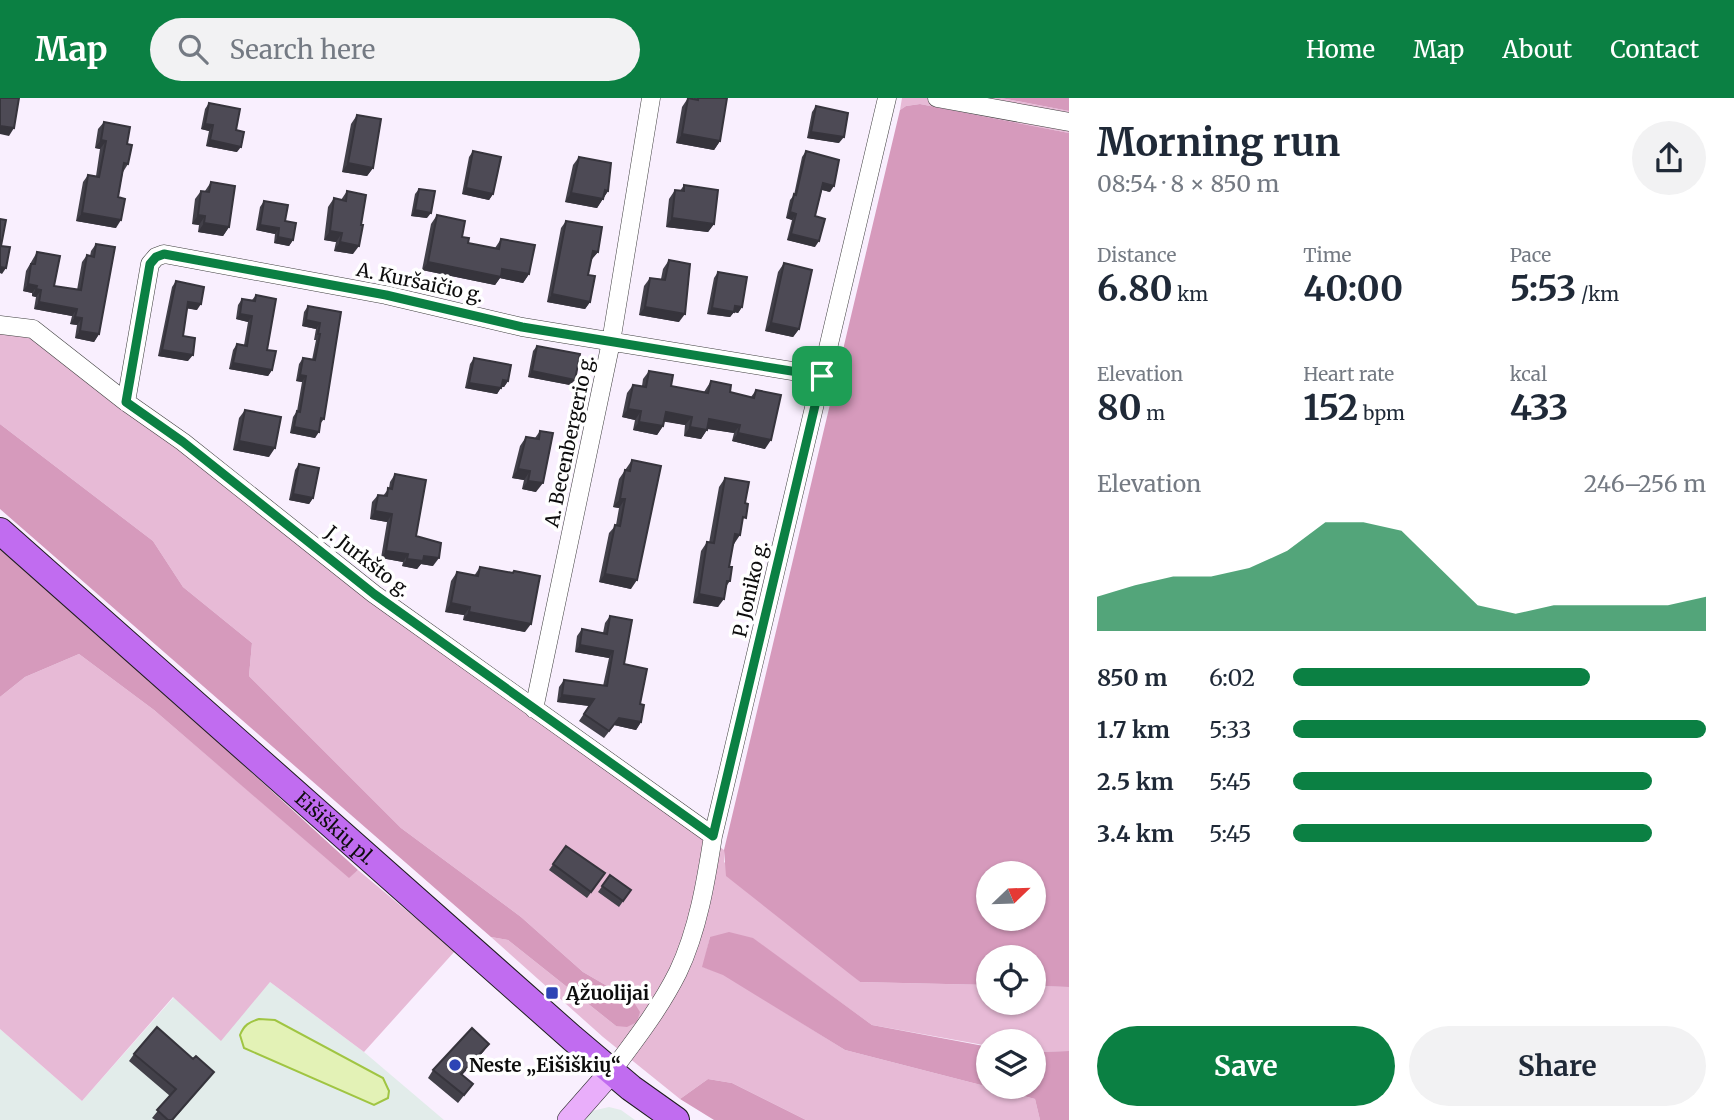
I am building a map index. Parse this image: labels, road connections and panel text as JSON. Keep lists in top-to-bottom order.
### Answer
{
  "streets": {
    "main road": ["Eišiškių pl."],
    "street": [
      "A. Kuršaičio g.",
      "A. Becenbergerio g.",
      "J. Jurkšto g.",
      "P. Joniko g."
    ]
  },
  "crossings": [
    ["A. Kuršaičio g.", "A. Becenbergerio g."],
    ["A. Kuršaičio g.", "J. Jurkšto g."],
    ["A. Kuršaičio g.", "P. Joniko g."],
    ["A. Becenbergerio g.", "J. Jurkšto g."],
    ["J. Jurkšto g.", "P. Joniko g."],
    ["P. Joniko g.", "Eišiškių pl."]
  ],
  "places": {
    "transit": ["Ąžuolijai"],
    "other": ["Neste „Eišiškių“"]
  },
  "north": "top right",
  "page": {
    "header": "Map",
    "search": "Search here",
    "nav": [
      "Home",
      "Map",
      "About",
      "Contact"
    ],
    "heading": ["Morning run", "08:54 · 8 × 850 m"],
    "stats": [
      ["Distance", "6.80 km"],
      ["Time", "40:00"],
      ["Pace", "5:53 /km"],
      ["Elevation", "80 m"],
      ["Heart rate", "152 bpm"],
      ["kcal", "433"]
    ],
    "chart": ["Elevation", "246–256 m"],
    "list": [
      {
        "name": "850 m",
        "note": "6:02"
      },
      {
        "name": "1.7 km",
        "note": "5:33"
      },
      {
        "name": "2.5 km",
        "note": "5:45"
      },
      {
        "name": "3.4 km",
        "note": "5:45"
      }
    ],
    "buttons": ["Save", "Share"]
  }
}
